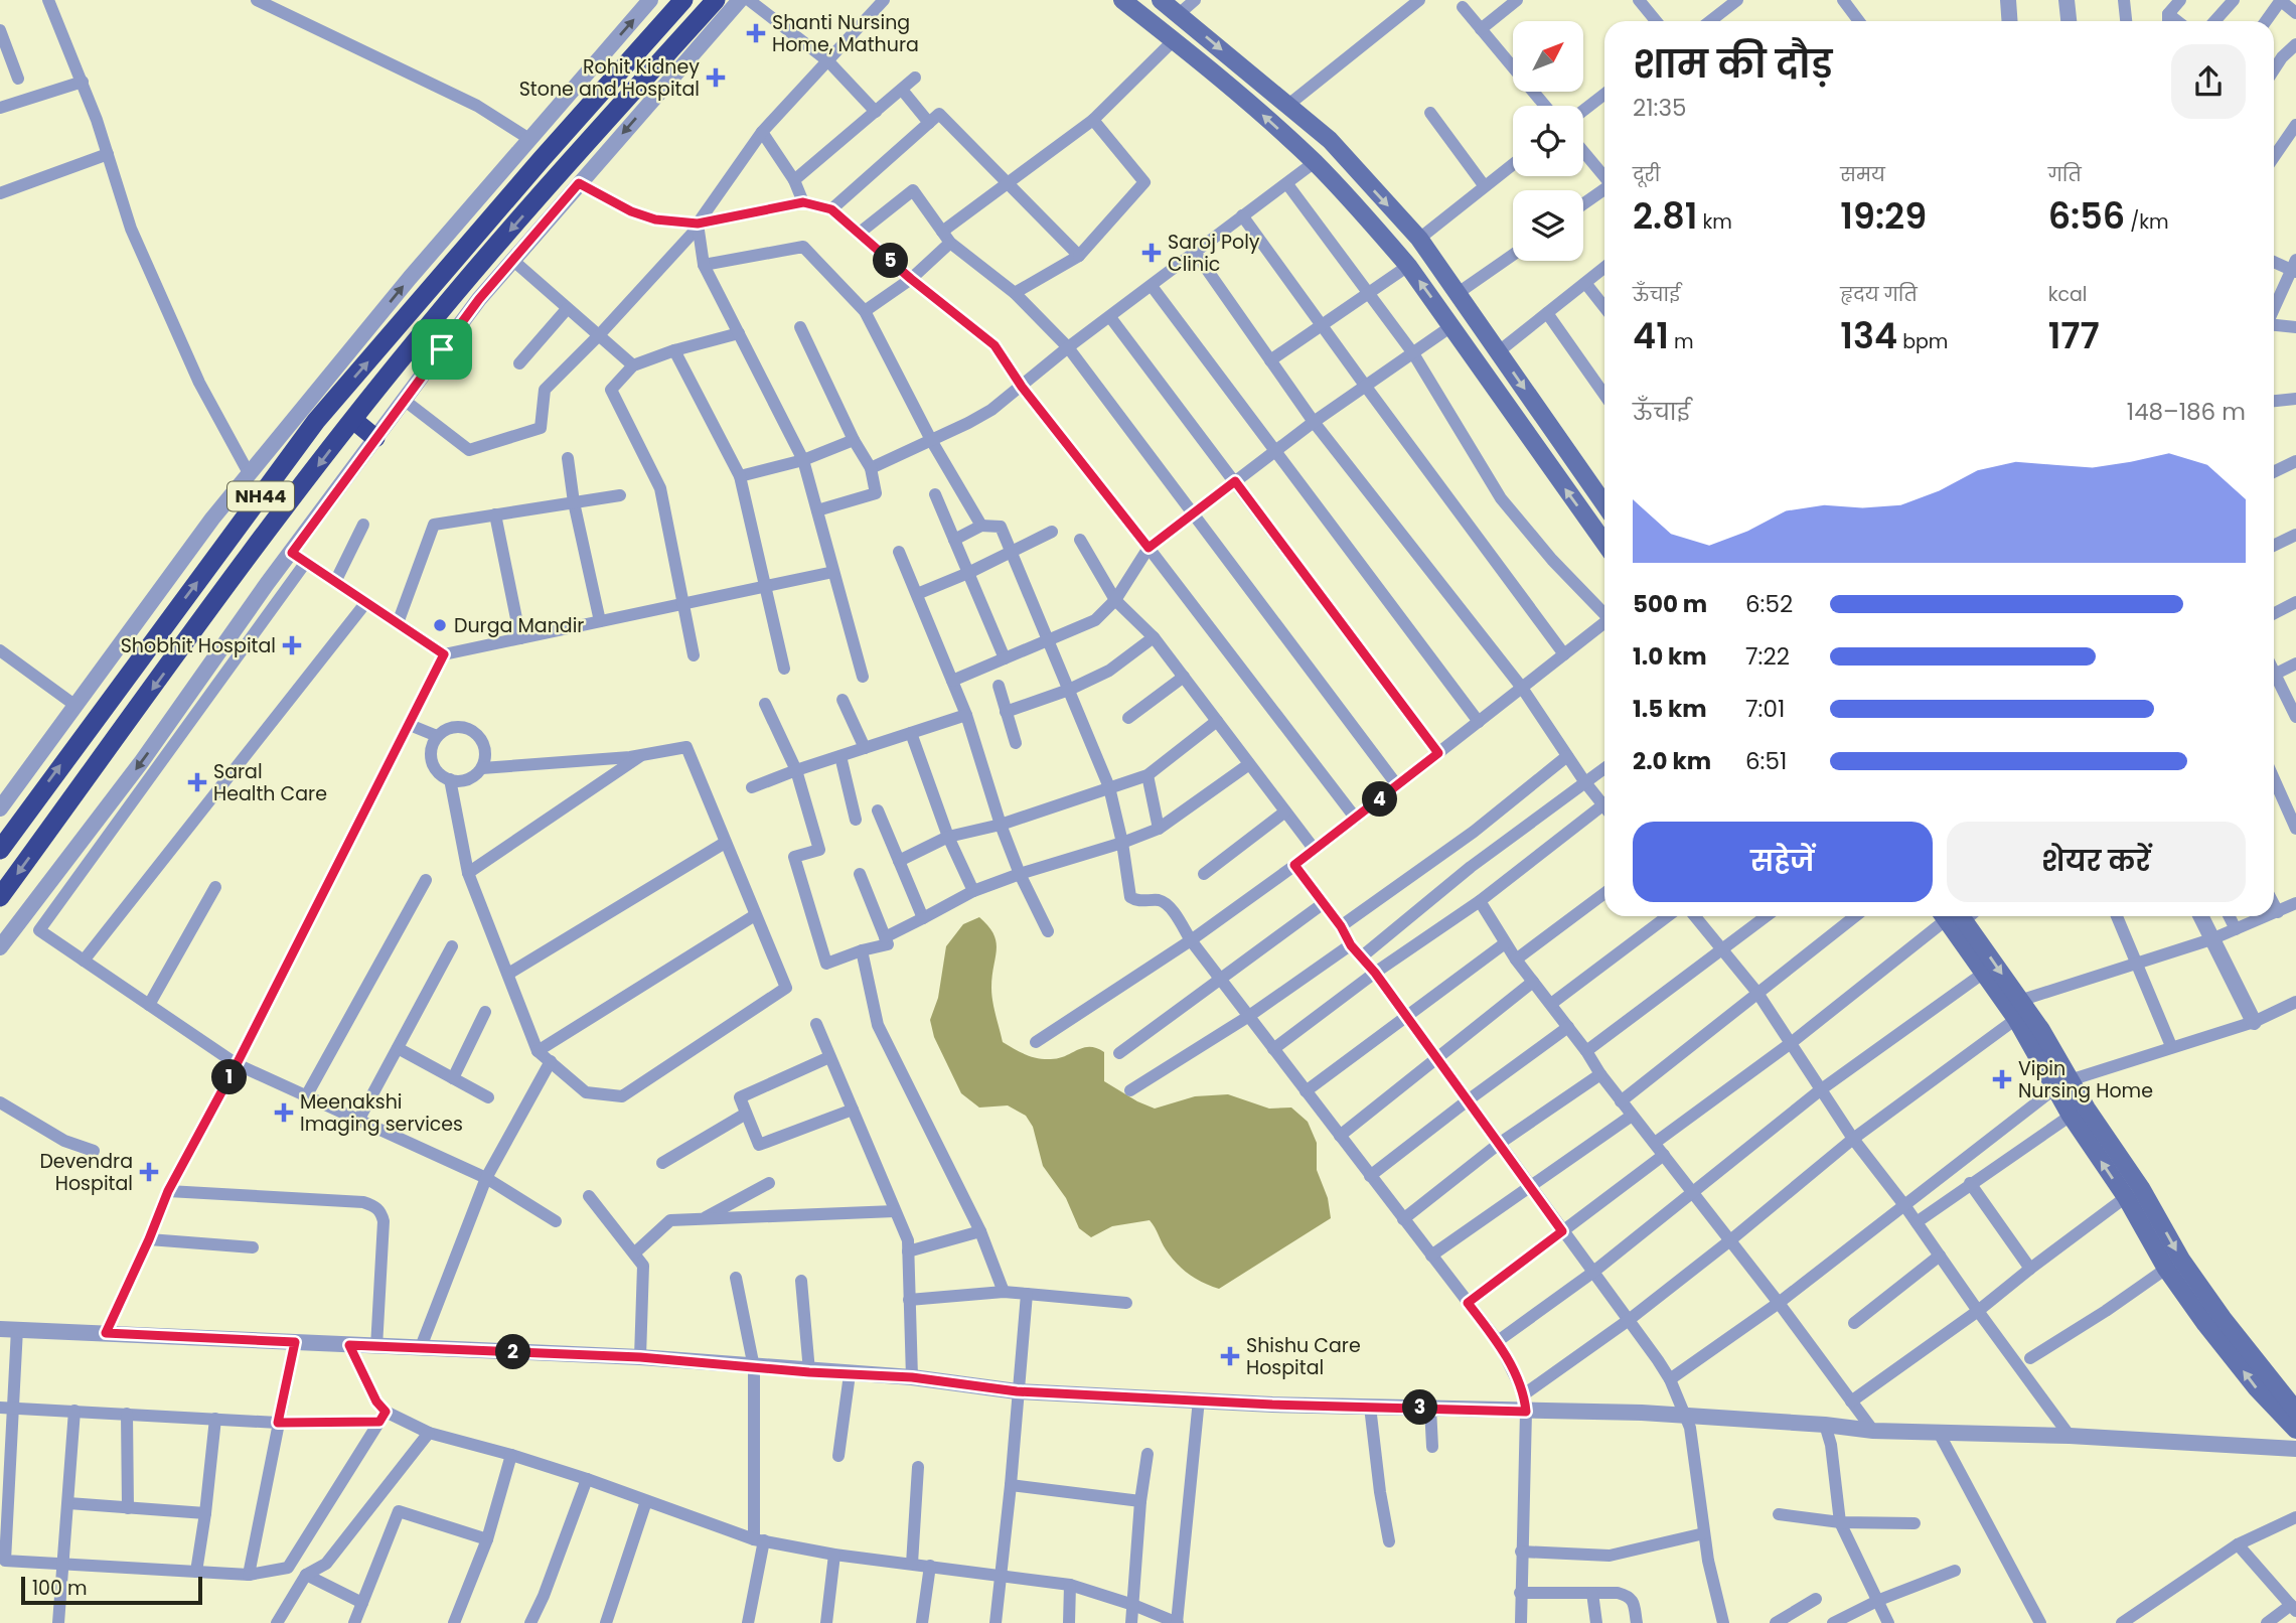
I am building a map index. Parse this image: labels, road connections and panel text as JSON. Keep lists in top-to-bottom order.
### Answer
{
  "streets": {
    "highway": ["NH44"]
  },
  "places": {
    "health": [
      "Shanti Nursing Home, Mathura",
      "Rohit Kidney Stone and Hospital",
      "Saroj Poly Clinic",
      "Shobhit Hospital",
      "Saral Health Care",
      "Vipin Nursing Home",
      "Meenakshi Imaging services",
      "Devendra Hospital",
      "Shishu Care Hospital"
    ],
    "other": ["Durga Mandir"]
  },
  "scale_bar": "100 m",
  "north": "top right",
  "page": {
    "heading": ["शाम की दौड़", "21:35"],
    "stats": [
      ["दूरी", "2.81 km"],
      ["समय", "19:29"],
      ["गति", "6:56 /km"],
      ["ऊँचाई", "41 m"],
      ["हृदय गति", "134 bpm"],
      ["kcal", "177"]
    ],
    "pins": [
      "5",
      "4",
      "1",
      "2",
      "3"
    ],
    "chart": ["ऊँचाई", "148–186 m"],
    "list": [
      {
        "name": "500 m",
        "note": "6:52"
      },
      {
        "name": "1.0 km",
        "note": "7:22"
      },
      {
        "name": "1.5 km",
        "note": "7:01"
      },
      {
        "name": "2.0 km",
        "note": "6:51"
      }
    ],
    "buttons": ["सहेजें", "शेयर करें"],
    "scale": "100 m"
  }
}
